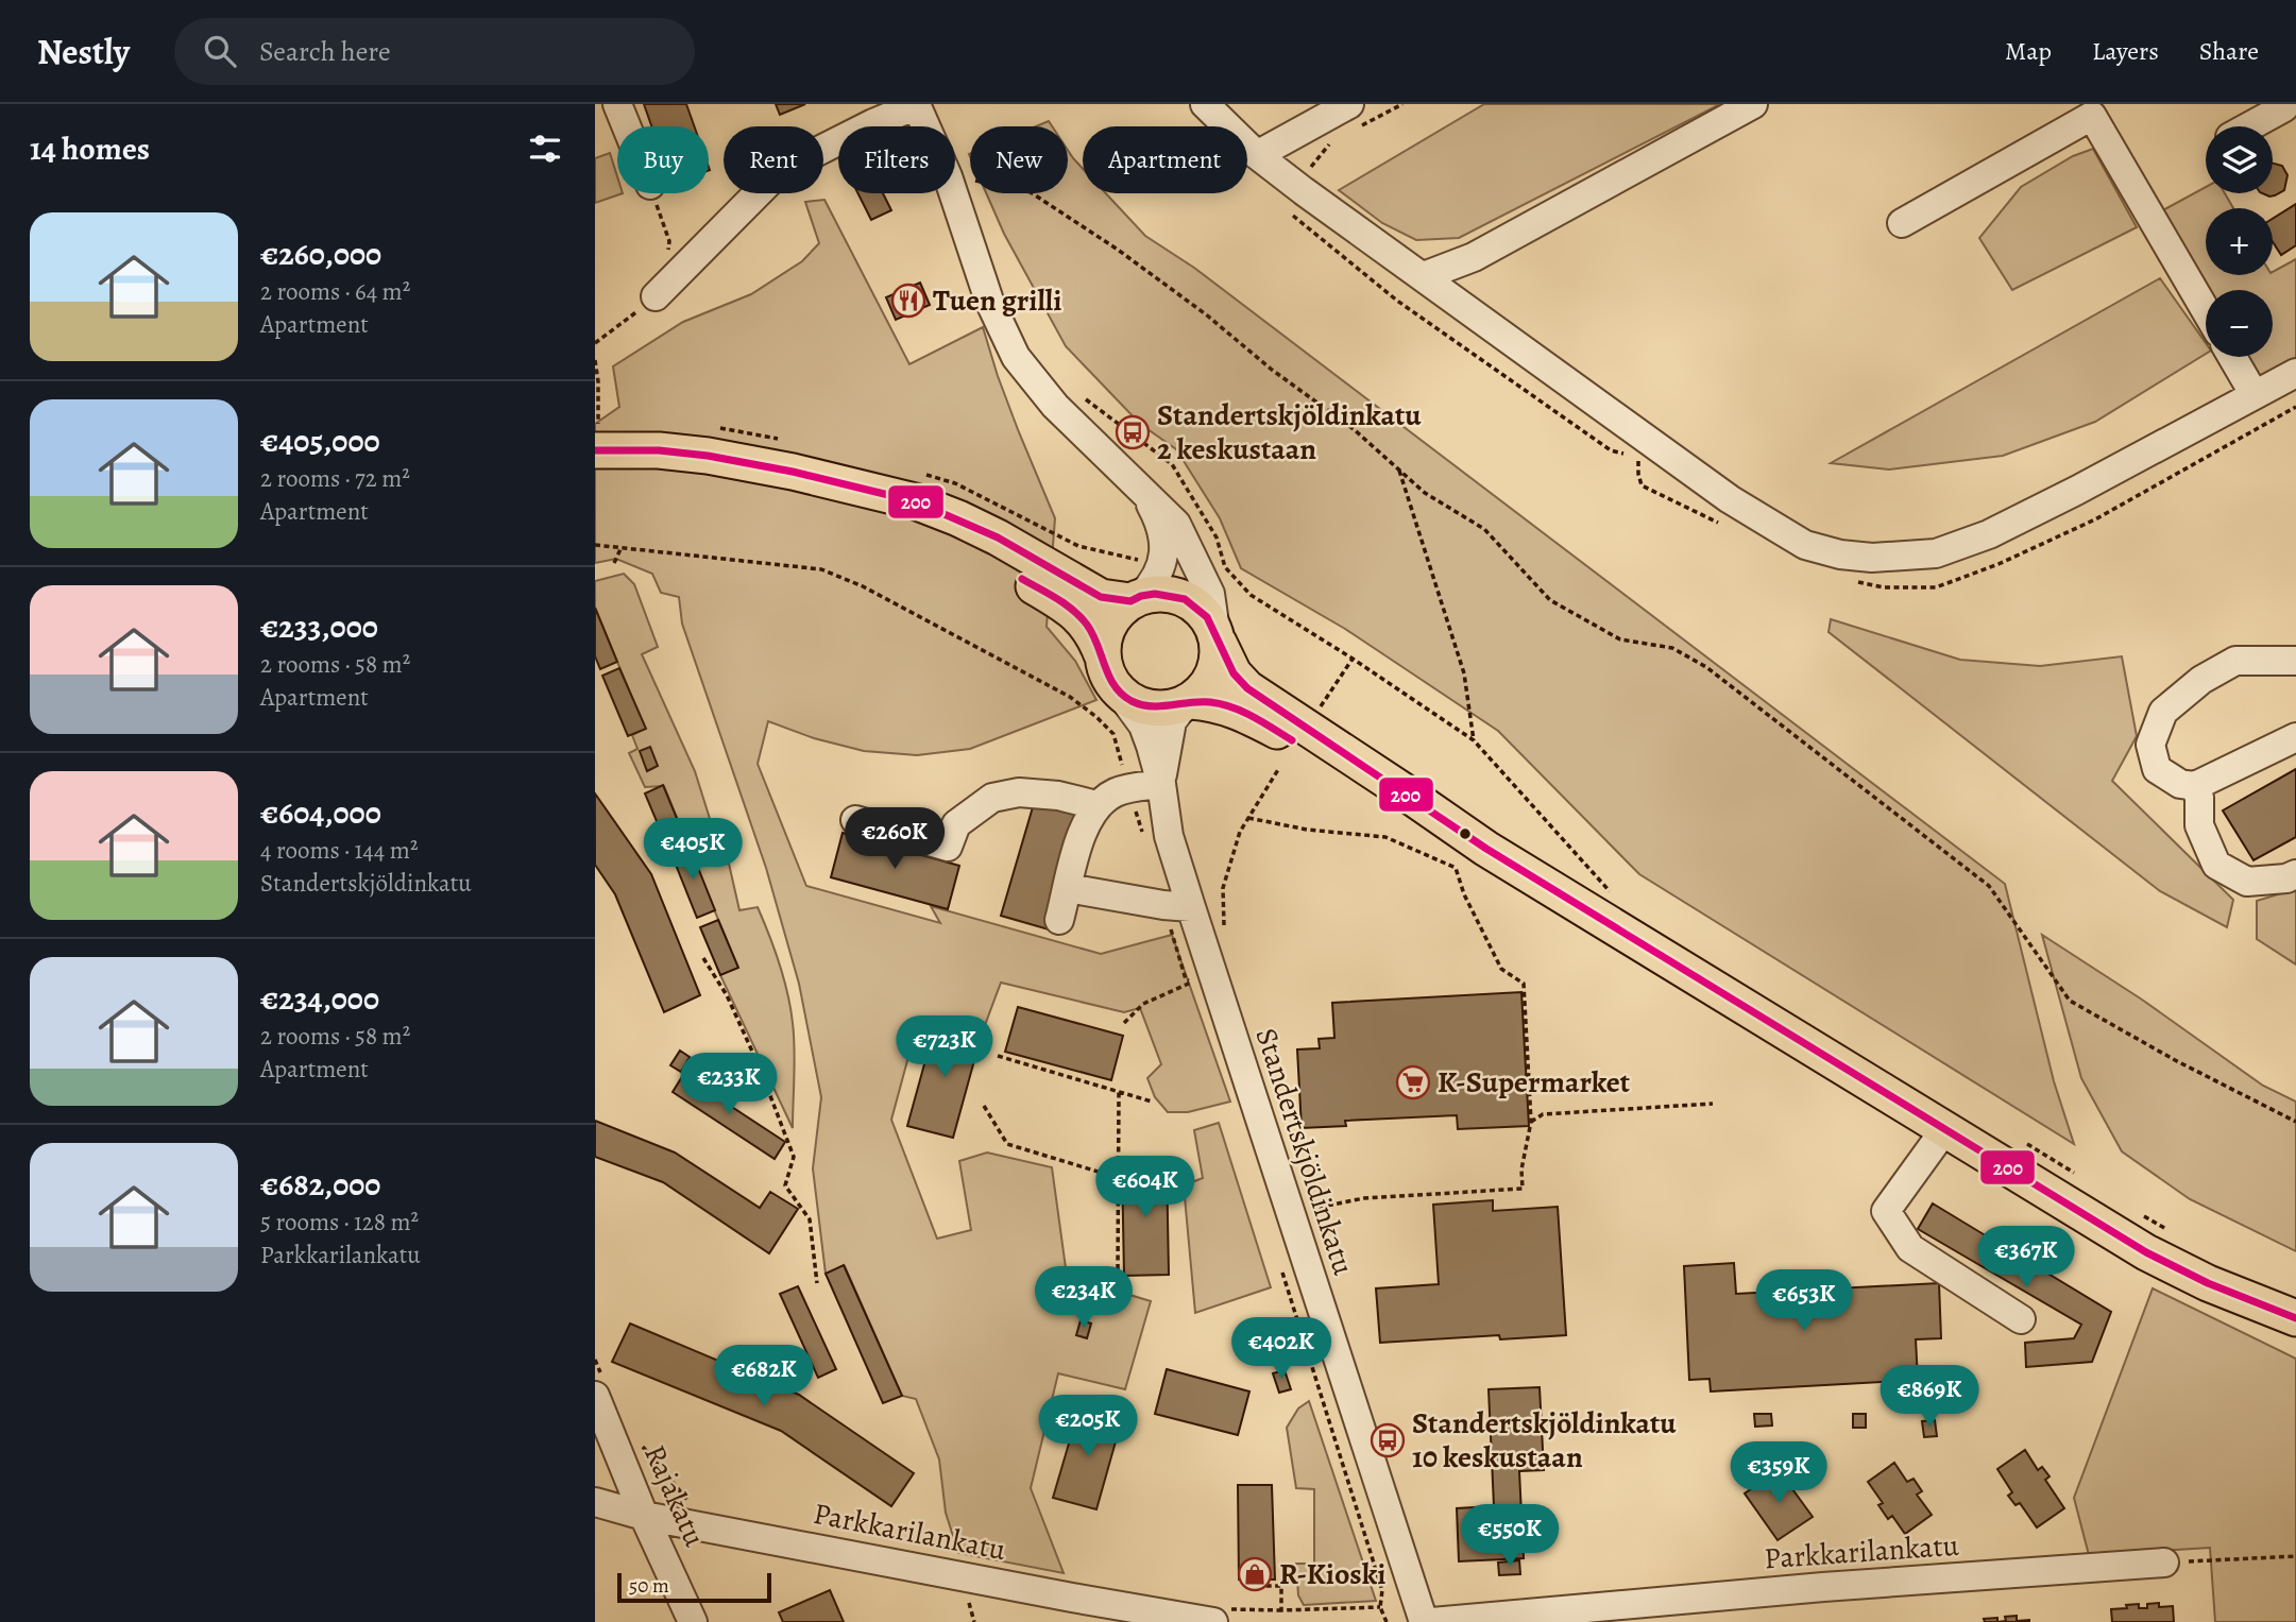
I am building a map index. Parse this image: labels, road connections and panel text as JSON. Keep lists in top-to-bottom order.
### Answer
{
  "streets": {
    "street": ["Standertskjöldinkatu", "Rajakatu", "Parkkarilankatu"]
  },
  "crossings": [
    ["Rajakatu", "Parkkarilankatu"]
  ],
  "places": {
    "restaurant": ["Tuen grilli"],
    "bus stop": ["Standertskjöldinkatu 2 keskustaan", "Standertskjöldinkatu 10 keskustaan"],
    "supermarket": ["K-Supermarket"],
    "shop": ["R-Kioski"]
  },
  "lines": ["transit line 200"],
  "scale_bar": "50 m",
  "page": {
    "header": "Nestly",
    "search": "Search here",
    "nav": ["Map", "Layers", "Share"],
    "heading": "14 homes",
    "map_buttons": ["+", "−"],
    "chip": [
      "Buy",
      "Rent",
      "Filters",
      "New",
      "Apartment"
    ],
    "list": [
      {
        "name": "€260,000",
        "note": "2 rooms · 64 m² · Apartment"
      },
      {
        "name": "€405,000",
        "note": "2 rooms · 72 m² · Apartment"
      },
      {
        "name": "€233,000",
        "note": "2 rooms · 58 m² · Apartment"
      },
      {
        "name": "€604,000",
        "note": "4 rooms · 144 m² · Standertskjöldinkatu"
      },
      {
        "name": "€234,000",
        "note": "2 rooms · 58 m² · Apartment"
      },
      {
        "name": "€682,000",
        "note": "5 rooms · 128 m² · Parkkarilankatu"
      }
    ],
    "price": [
      "€260K",
      "€405K",
      "€723K",
      "€233K",
      "€604K",
      "€367K",
      "€234K",
      "€653K",
      "€402K",
      "€682K",
      "€869K",
      "€205K",
      "€359K",
      "€550K"
    ],
    "scale": "50 m"
  }
}
